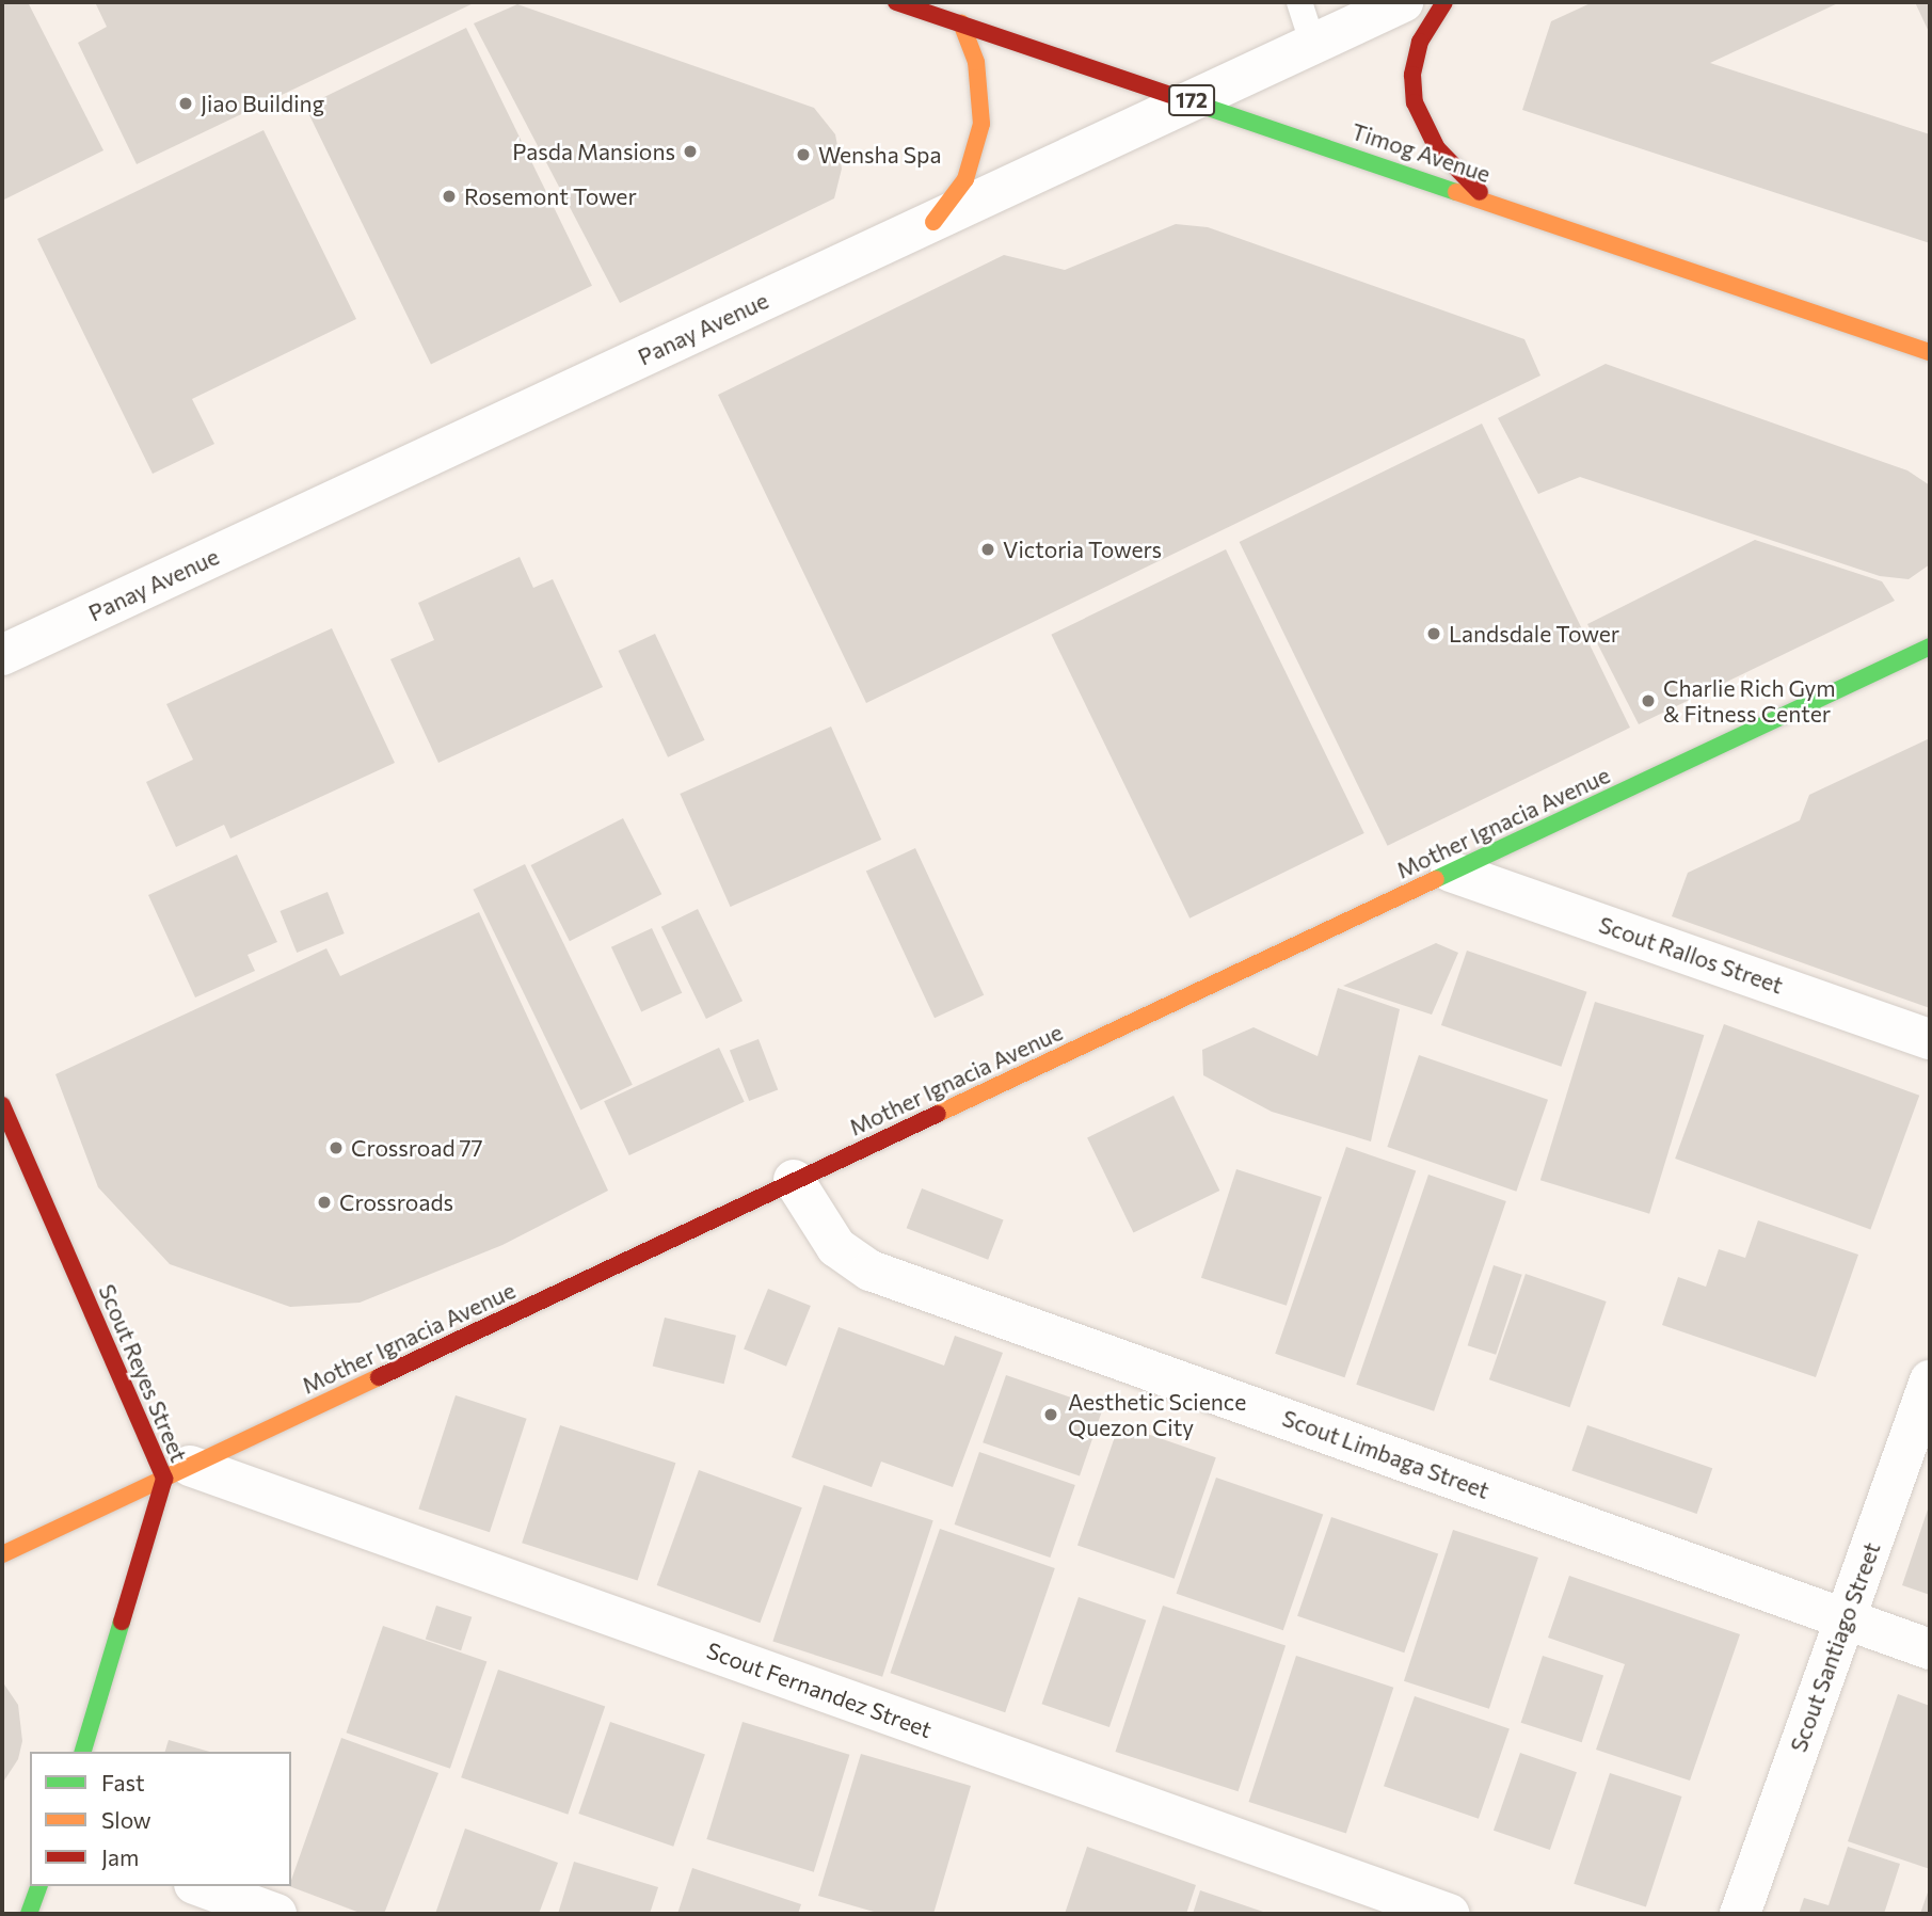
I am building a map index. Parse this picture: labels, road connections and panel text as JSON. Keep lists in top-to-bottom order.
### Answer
{
  "streets": {
    "street": [
      "172",
      "Timog Avenue",
      "Panay Avenue",
      "Mother Ignacia Avenue",
      "Scout Rallos Street",
      "Scout Reyes Street",
      "Scout Limbaga Street",
      "Scout Santiago Street",
      "Scout Fernandez Street"
    ]
  },
  "crossings": [
    ["Timog Avenue", "Panay Avenue"],
    ["Mother Ignacia Avenue", "Scout Rallos Street"],
    ["Mother Ignacia Avenue", "Scout Reyes Street"],
    ["Mother Ignacia Avenue", "Scout Limbaga Street"],
    ["Mother Ignacia Avenue", "Scout Fernandez Street"],
    ["Scout Reyes Street", "Scout Fernandez Street"],
    ["Scout Limbaga Street", "Scout Santiago Street"]
  ],
  "places": [
    "Jiao Building",
    "Pasda Mansions",
    "Wensha Spa",
    "Rosemont Tower",
    "Victoria Towers",
    "Landsdale Tower",
    "Charlie Rich Gym & Fitness Center",
    "Crossroad 77",
    "Crossroads",
    "Aesthetic Science Quezon City"
  ],
  "legend": ["Fast", "Slow", "Jam"]
}
